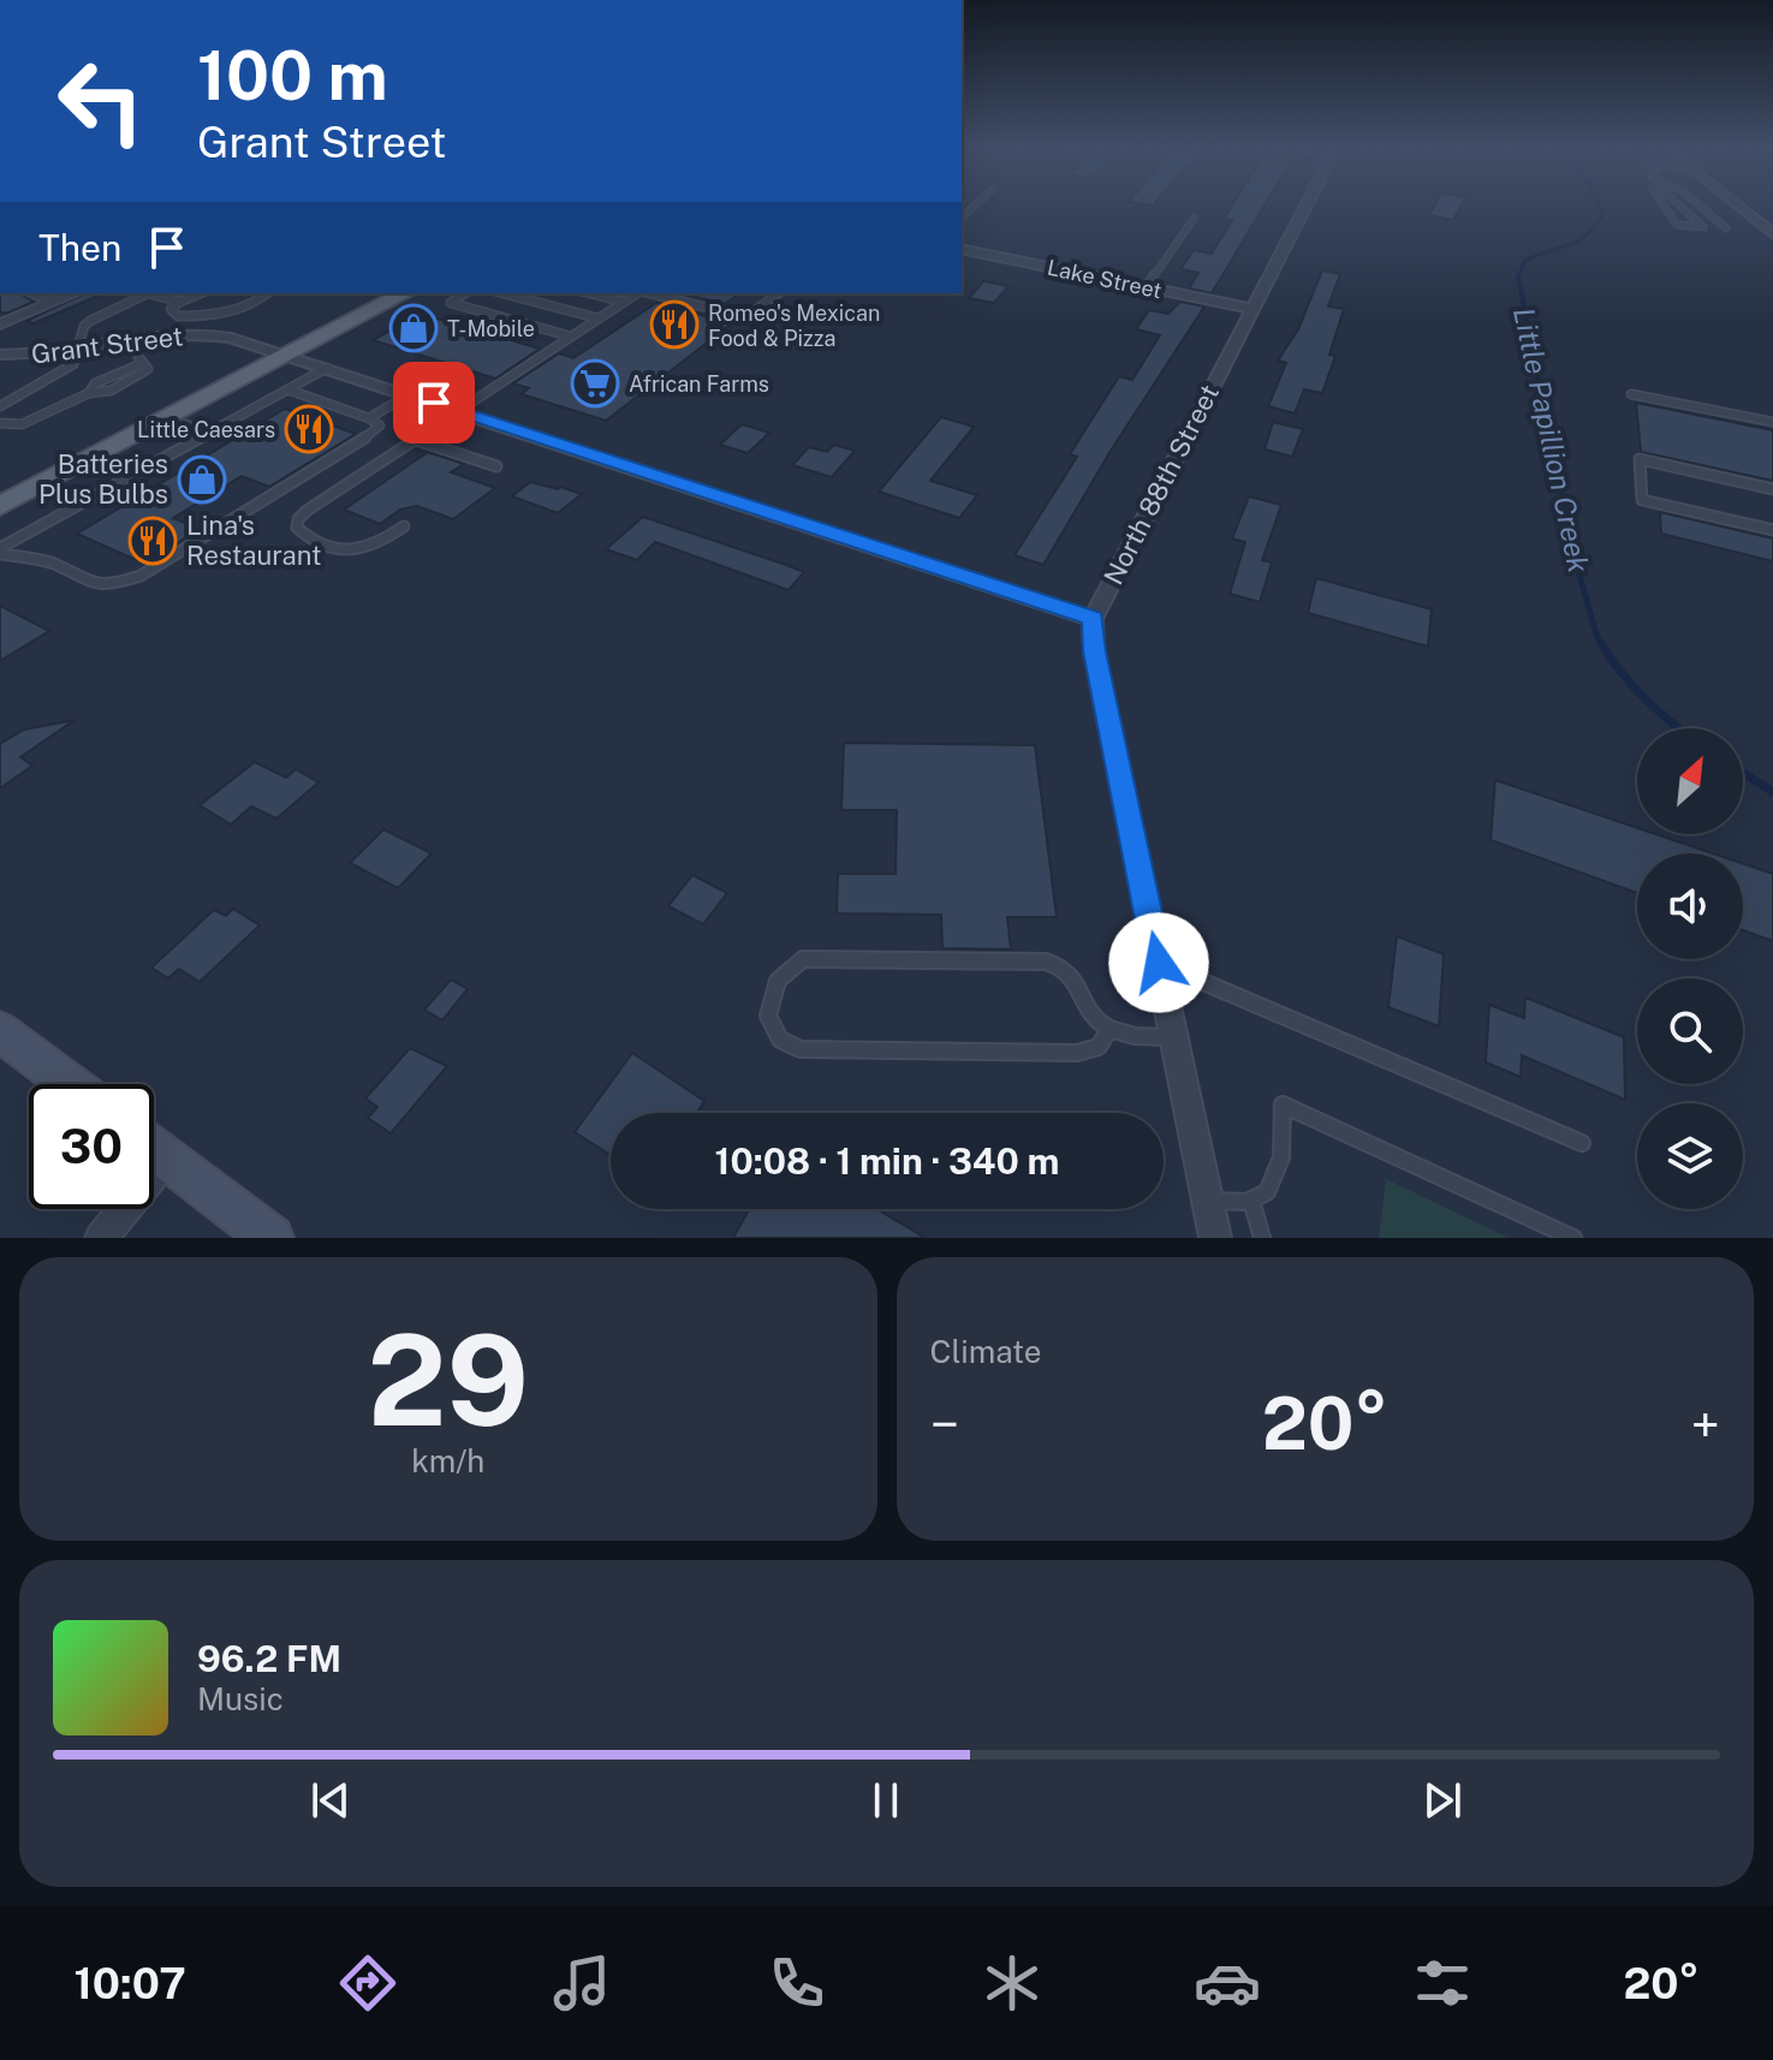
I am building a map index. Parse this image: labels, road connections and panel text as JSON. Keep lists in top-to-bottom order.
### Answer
{
  "streets": {
    "street": ["Lake Street", "Grant Street", "North 88th Street"]
  },
  "crossings": [
    ["Lake Street", "North 88th Street"],
    ["Grant Street", "North 88th Street"]
  ],
  "water": ["Little Papillion Creek"],
  "places": {
    "restaurant": ["Romeo's Mexican Food & Pizza", "Little Caesars", "Lina's Restaurant"],
    "shop": ["T-Mobile", "Batteries Plus Bulbs"],
    "supermarket": ["African Farms"]
  },
  "north": "top right",
  "page": {
    "turn": ["100 m", "Grant Street"],
    "then": "Then",
    "limit": "30",
    "trip": "10:08 · 1 min · 340 m",
    "tile": [
      ["29", "km/h"],
      "Climate"
    ],
    "heat": ["−", "20°", "+"],
    "song": ["96.2 FM", "Music"],
    "tabs": ["10:07", "20°"]
  }
}
